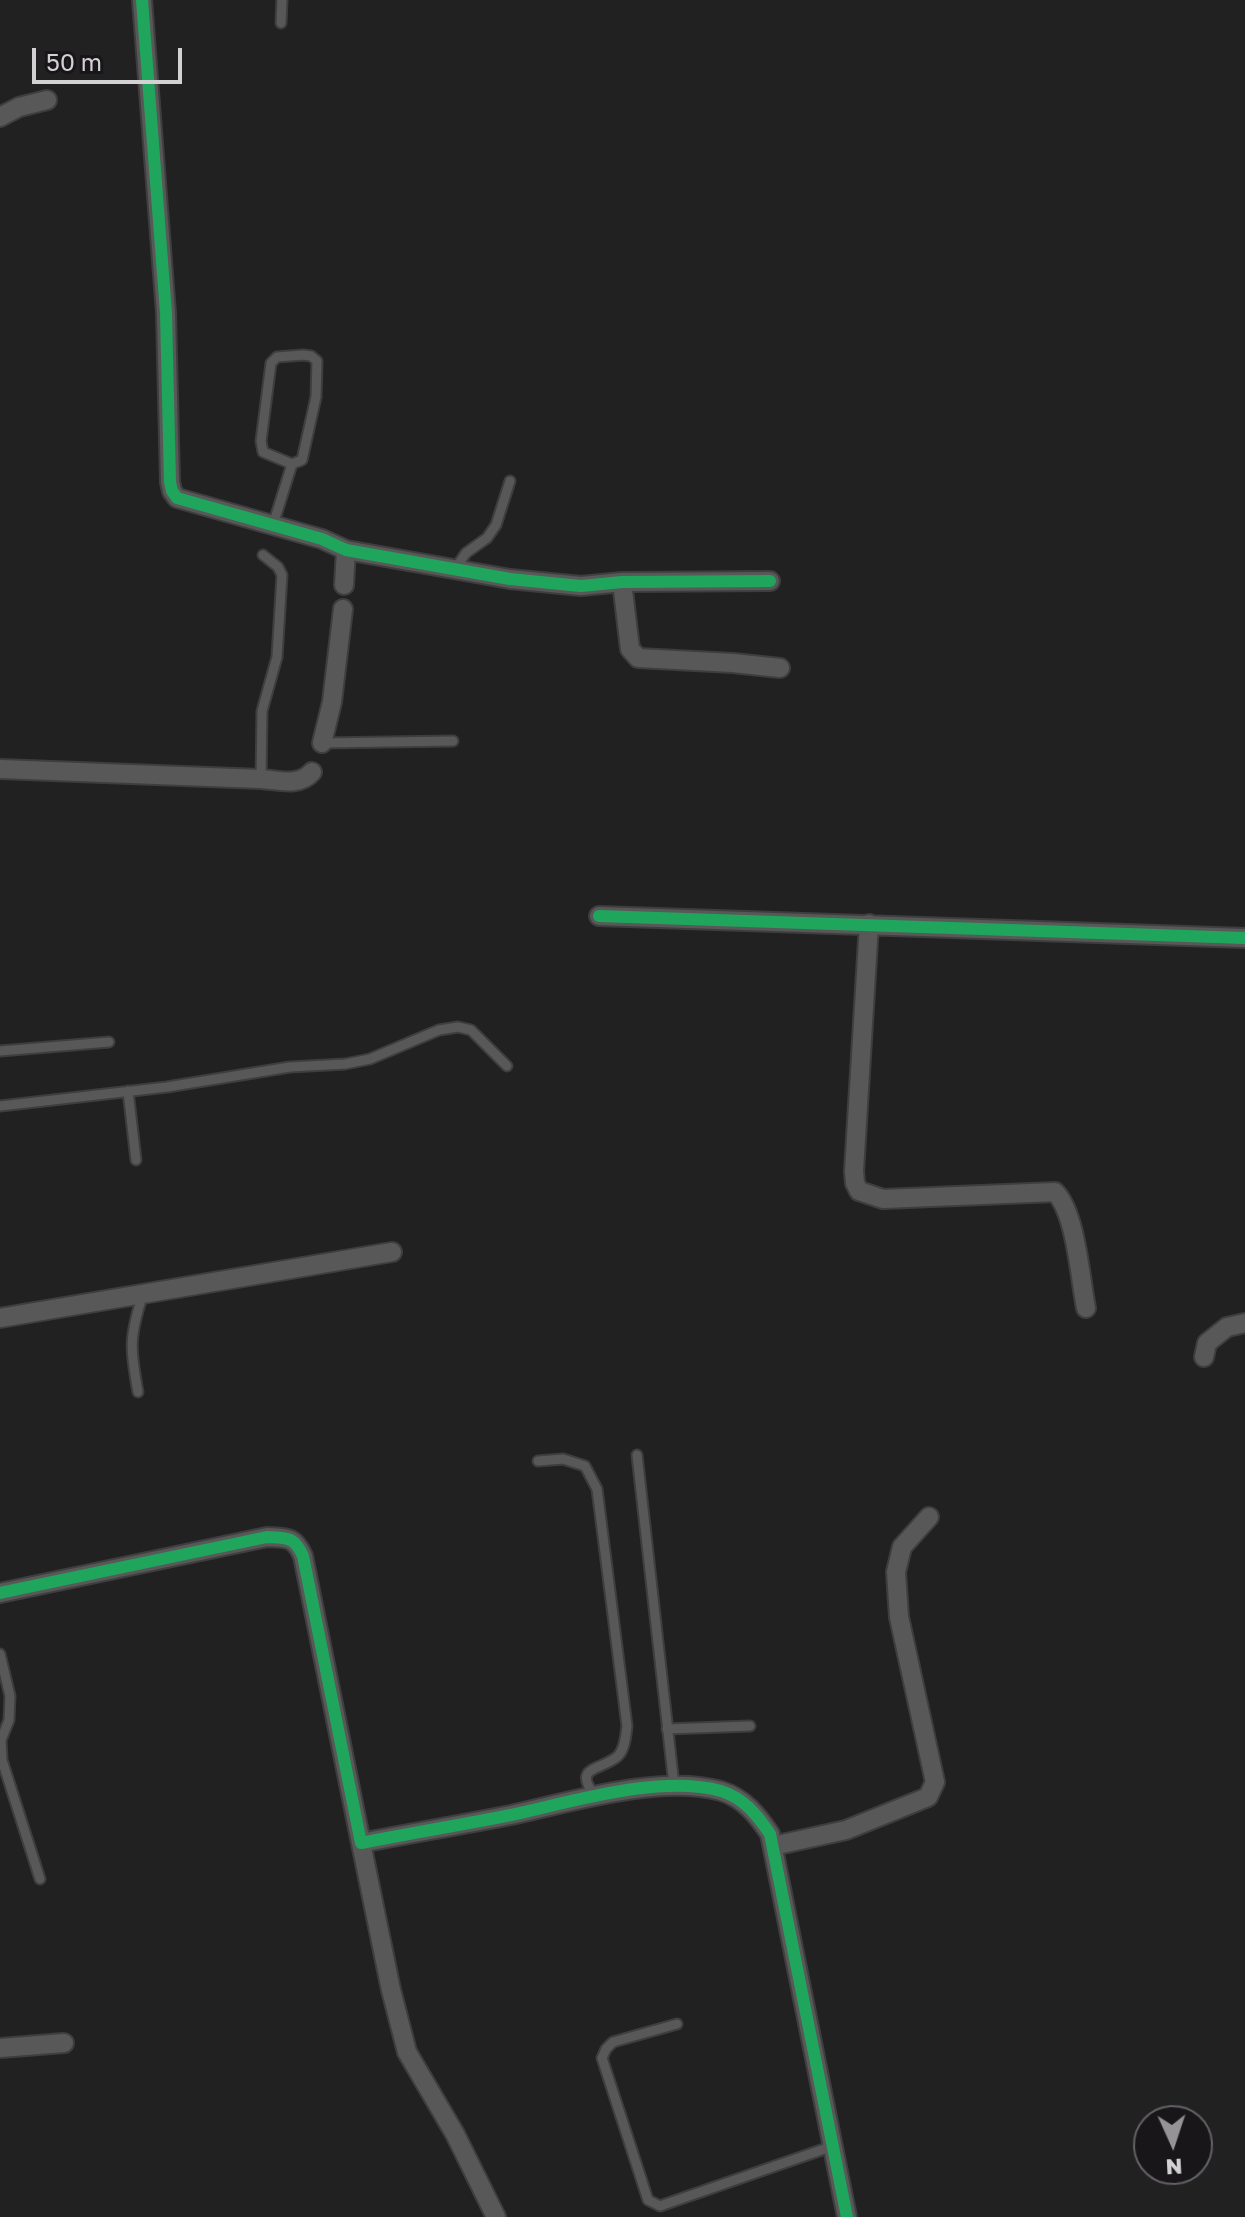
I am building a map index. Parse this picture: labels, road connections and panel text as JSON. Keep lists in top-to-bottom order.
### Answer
{
  "scale_bar": "50 m",
  "north": "bottom"
}
